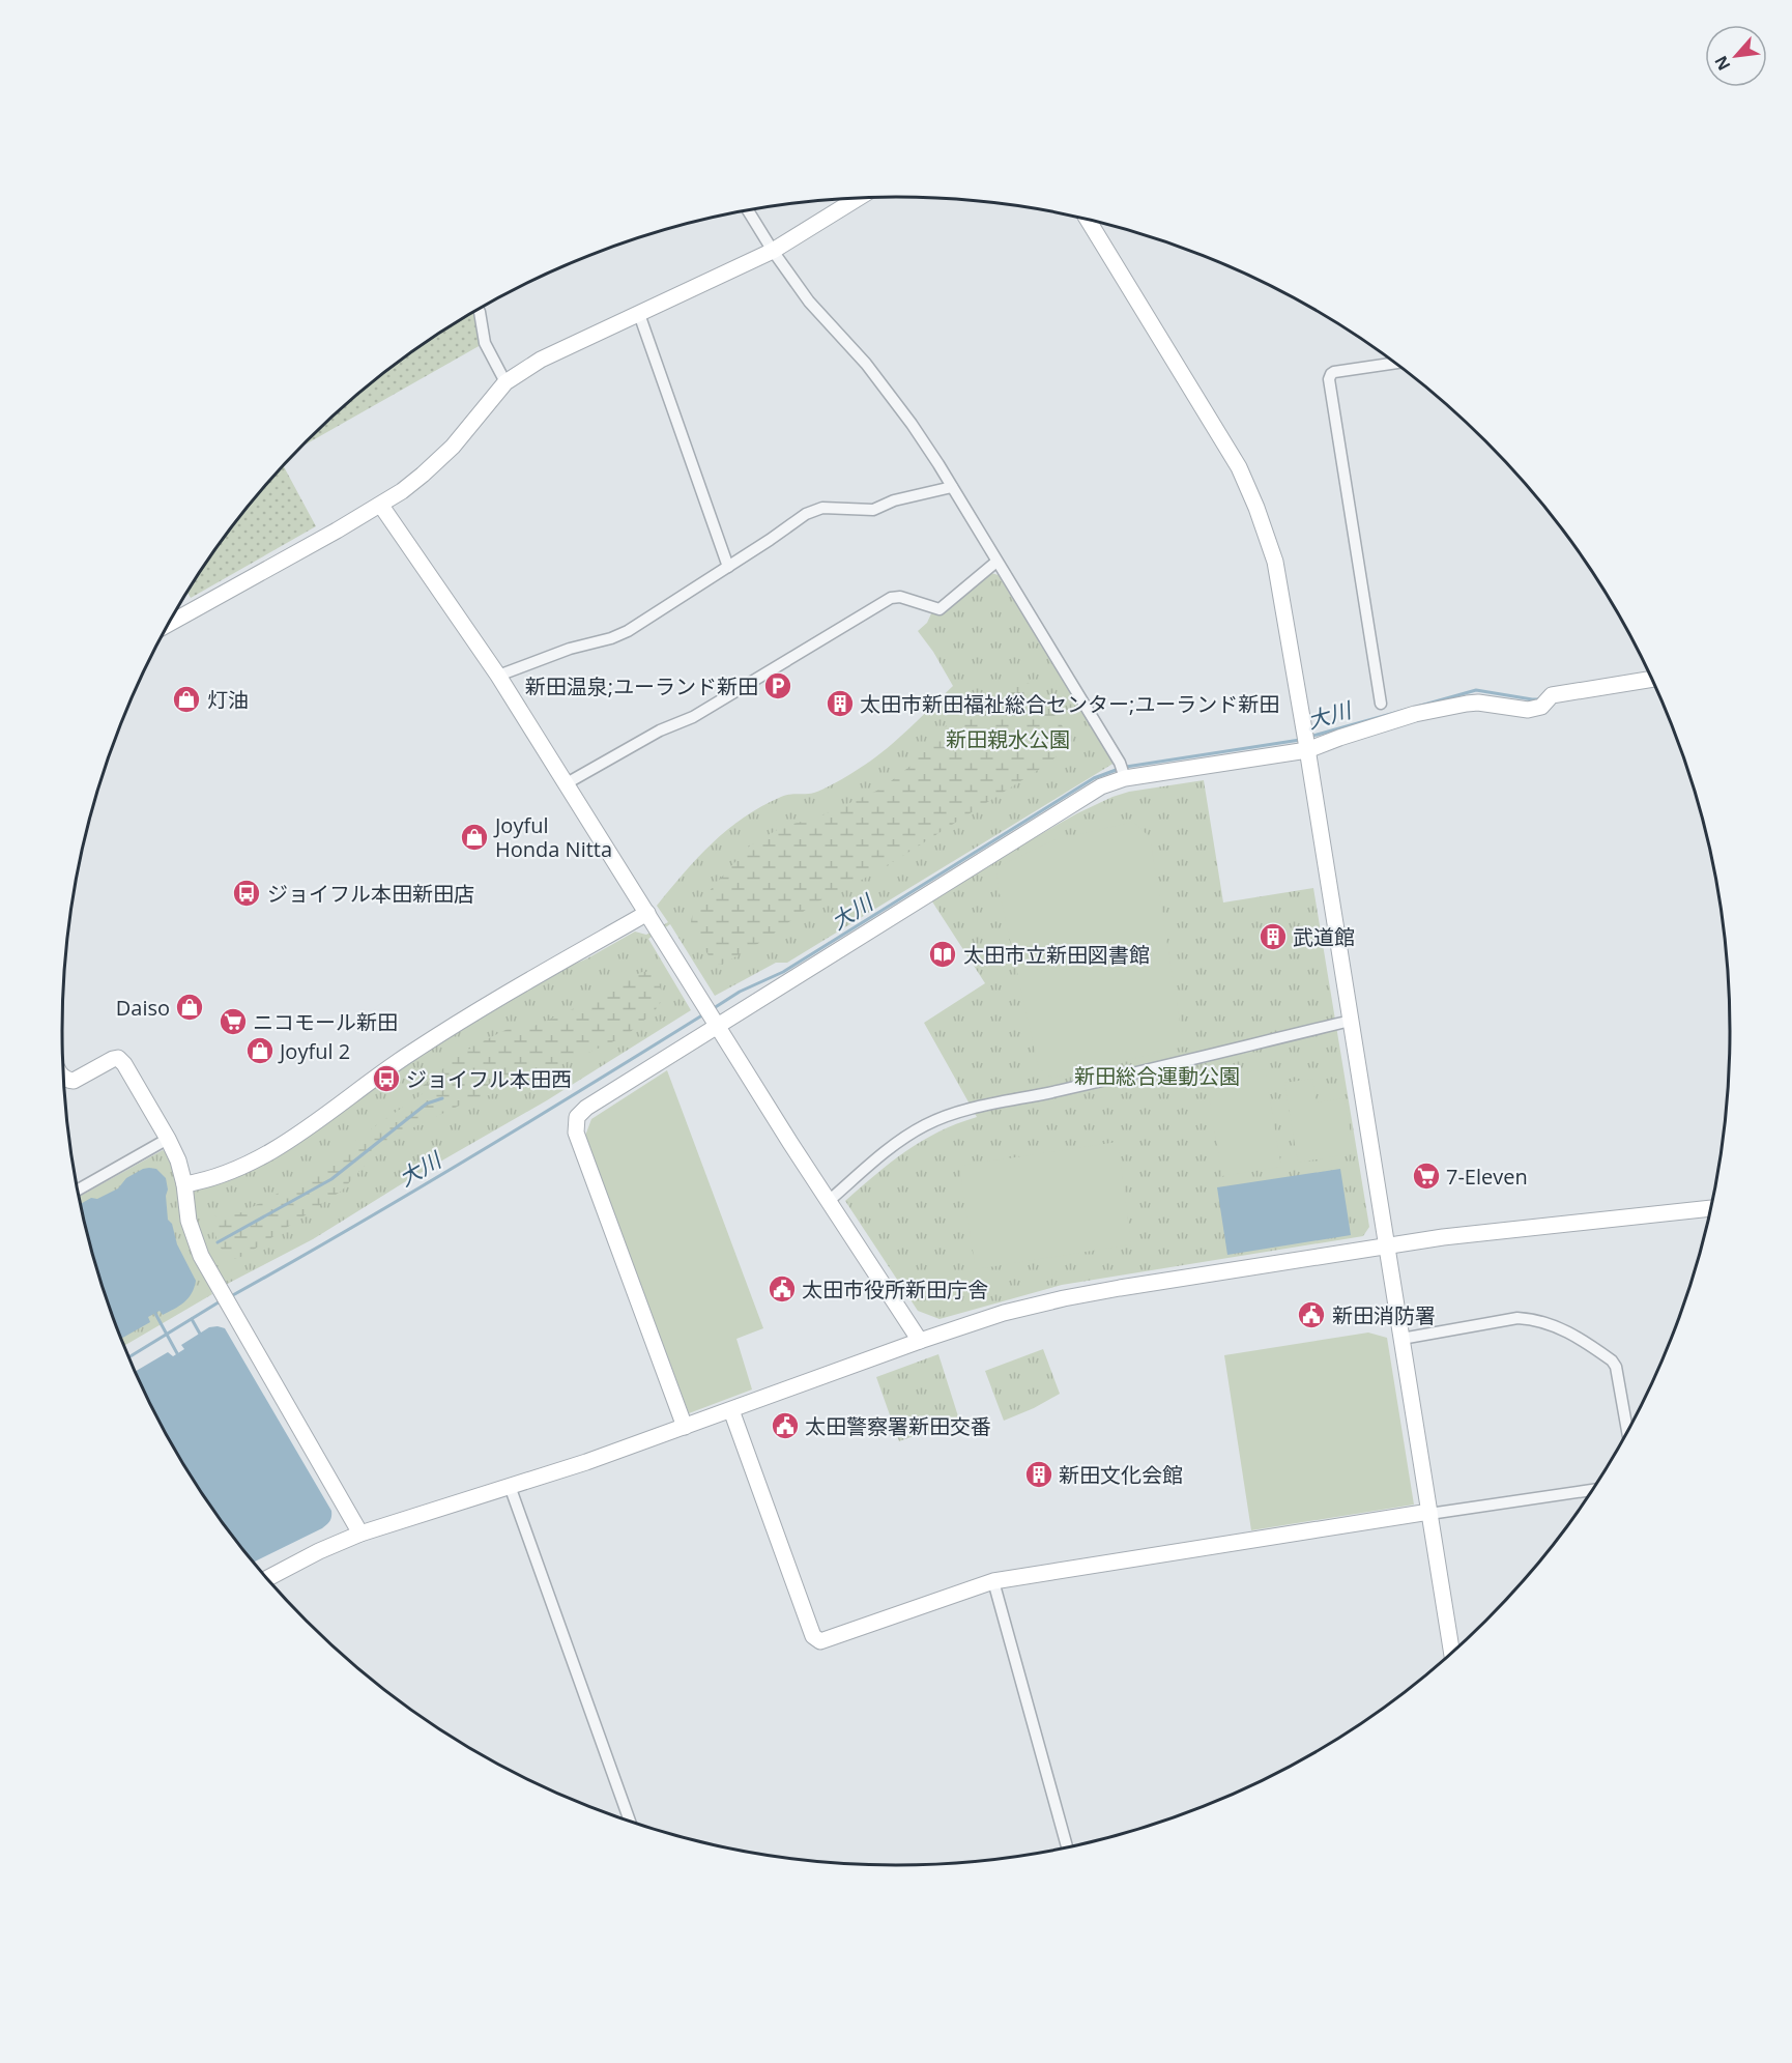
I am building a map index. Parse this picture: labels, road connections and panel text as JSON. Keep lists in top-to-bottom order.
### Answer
{
  "water": ["大川"],
  "parks": ["新田親水公園", "新田総合運動公園"],
  "places": {
    "parking": ["新田温泉;ユーランド新田"],
    "shop": [
      "灯油",
      "Joyful Honda Nitta",
      "Daiso",
      "Joyful 2"
    ],
    "building": ["太田市新田福祉総合センター;ユーランド新田", "武道館", "新田文化会館"],
    "bus stop": ["ジョイフル本田新田店", "ジョイフル本田西"],
    "library": ["太田市立新田図書館"],
    "supermarket": ["ニコモール新田", "7-Eleven"],
    "public building": ["太田市役所新田庁舎", "新田消防署", "太田警察署新田交番"]
  },
  "north": "bottom left"
}
